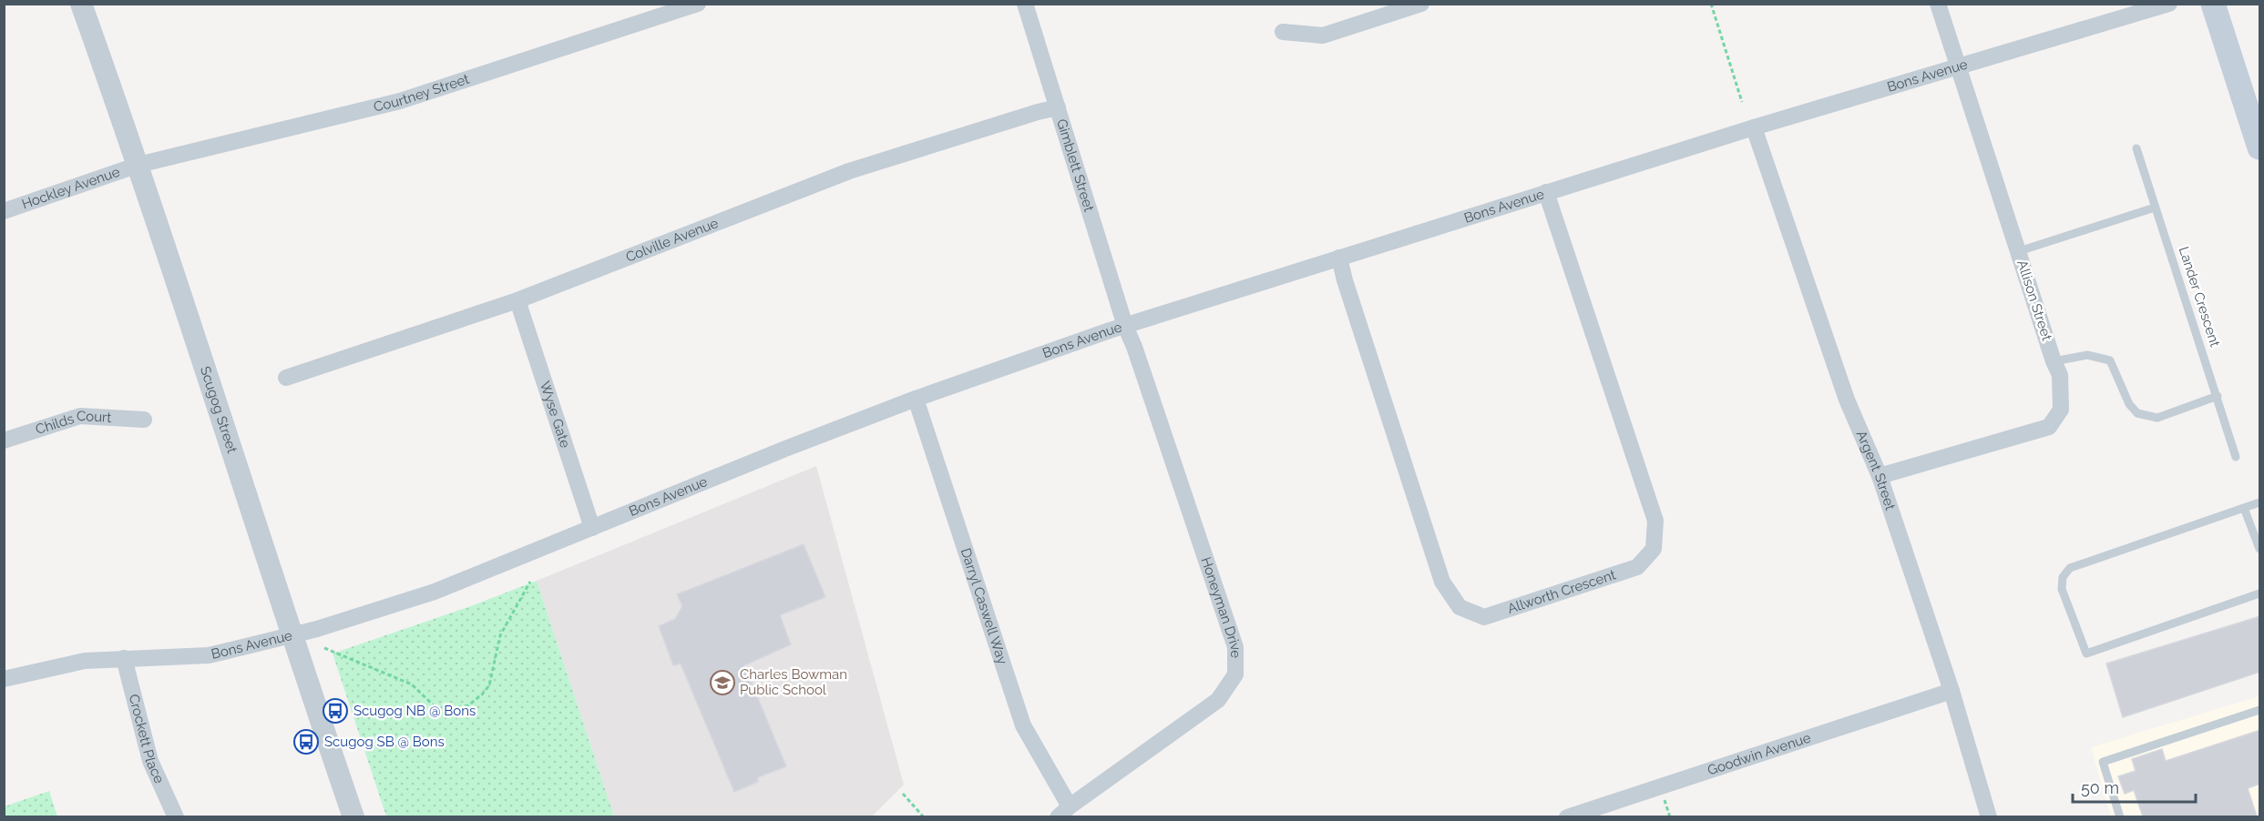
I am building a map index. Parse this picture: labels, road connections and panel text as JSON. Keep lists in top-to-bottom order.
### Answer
{
  "streets": {
    "street": [
      "Bons Avenue",
      "Courtney Street",
      "Gimblett Street",
      "Hockley Avenue",
      "Colville Avenue",
      "Allison Street",
      "Scugog Street",
      "Wyse Gate",
      "Childs Court",
      "Argent Street",
      "Allworth Crescent",
      "Darryl Caswell Way",
      "Honeyman Drive",
      "Crockett Place",
      "Goodwin Avenue"
    ],
    "lane": ["Lander Crescent"]
  },
  "crossings": [
    ["Bons Avenue", "Gimblett Street"],
    ["Bons Avenue", "Allison Street"],
    ["Bons Avenue", "Scugog Street"],
    ["Bons Avenue", "Wyse Gate"],
    ["Bons Avenue", "Argent Street"],
    ["Bons Avenue", "Allworth Crescent"],
    ["Bons Avenue", "Darryl Caswell Way"],
    ["Bons Avenue", "Honeyman Drive"],
    ["Bons Avenue", "Crockett Place"],
    ["Courtney Street", "Hockley Avenue"],
    ["Courtney Street", "Scugog Street"],
    ["Gimblett Street", "Colville Avenue"],
    ["Gimblett Street", "Honeyman Drive"],
    ["Hockley Avenue", "Scugog Street"],
    ["Colville Avenue", "Wyse Gate"],
    ["Allison Street", "Argent Street"],
    ["Argent Street", "Goodwin Avenue"],
    ["Darryl Caswell Way", "Honeyman Drive"]
  ],
  "places": {
    "school or university": ["Charles Bowman Public School"],
    "bus stop": ["Scugog NB @ Bons", "Scugog SB @ Bons"]
  },
  "scale_bar": "50 m"
}
